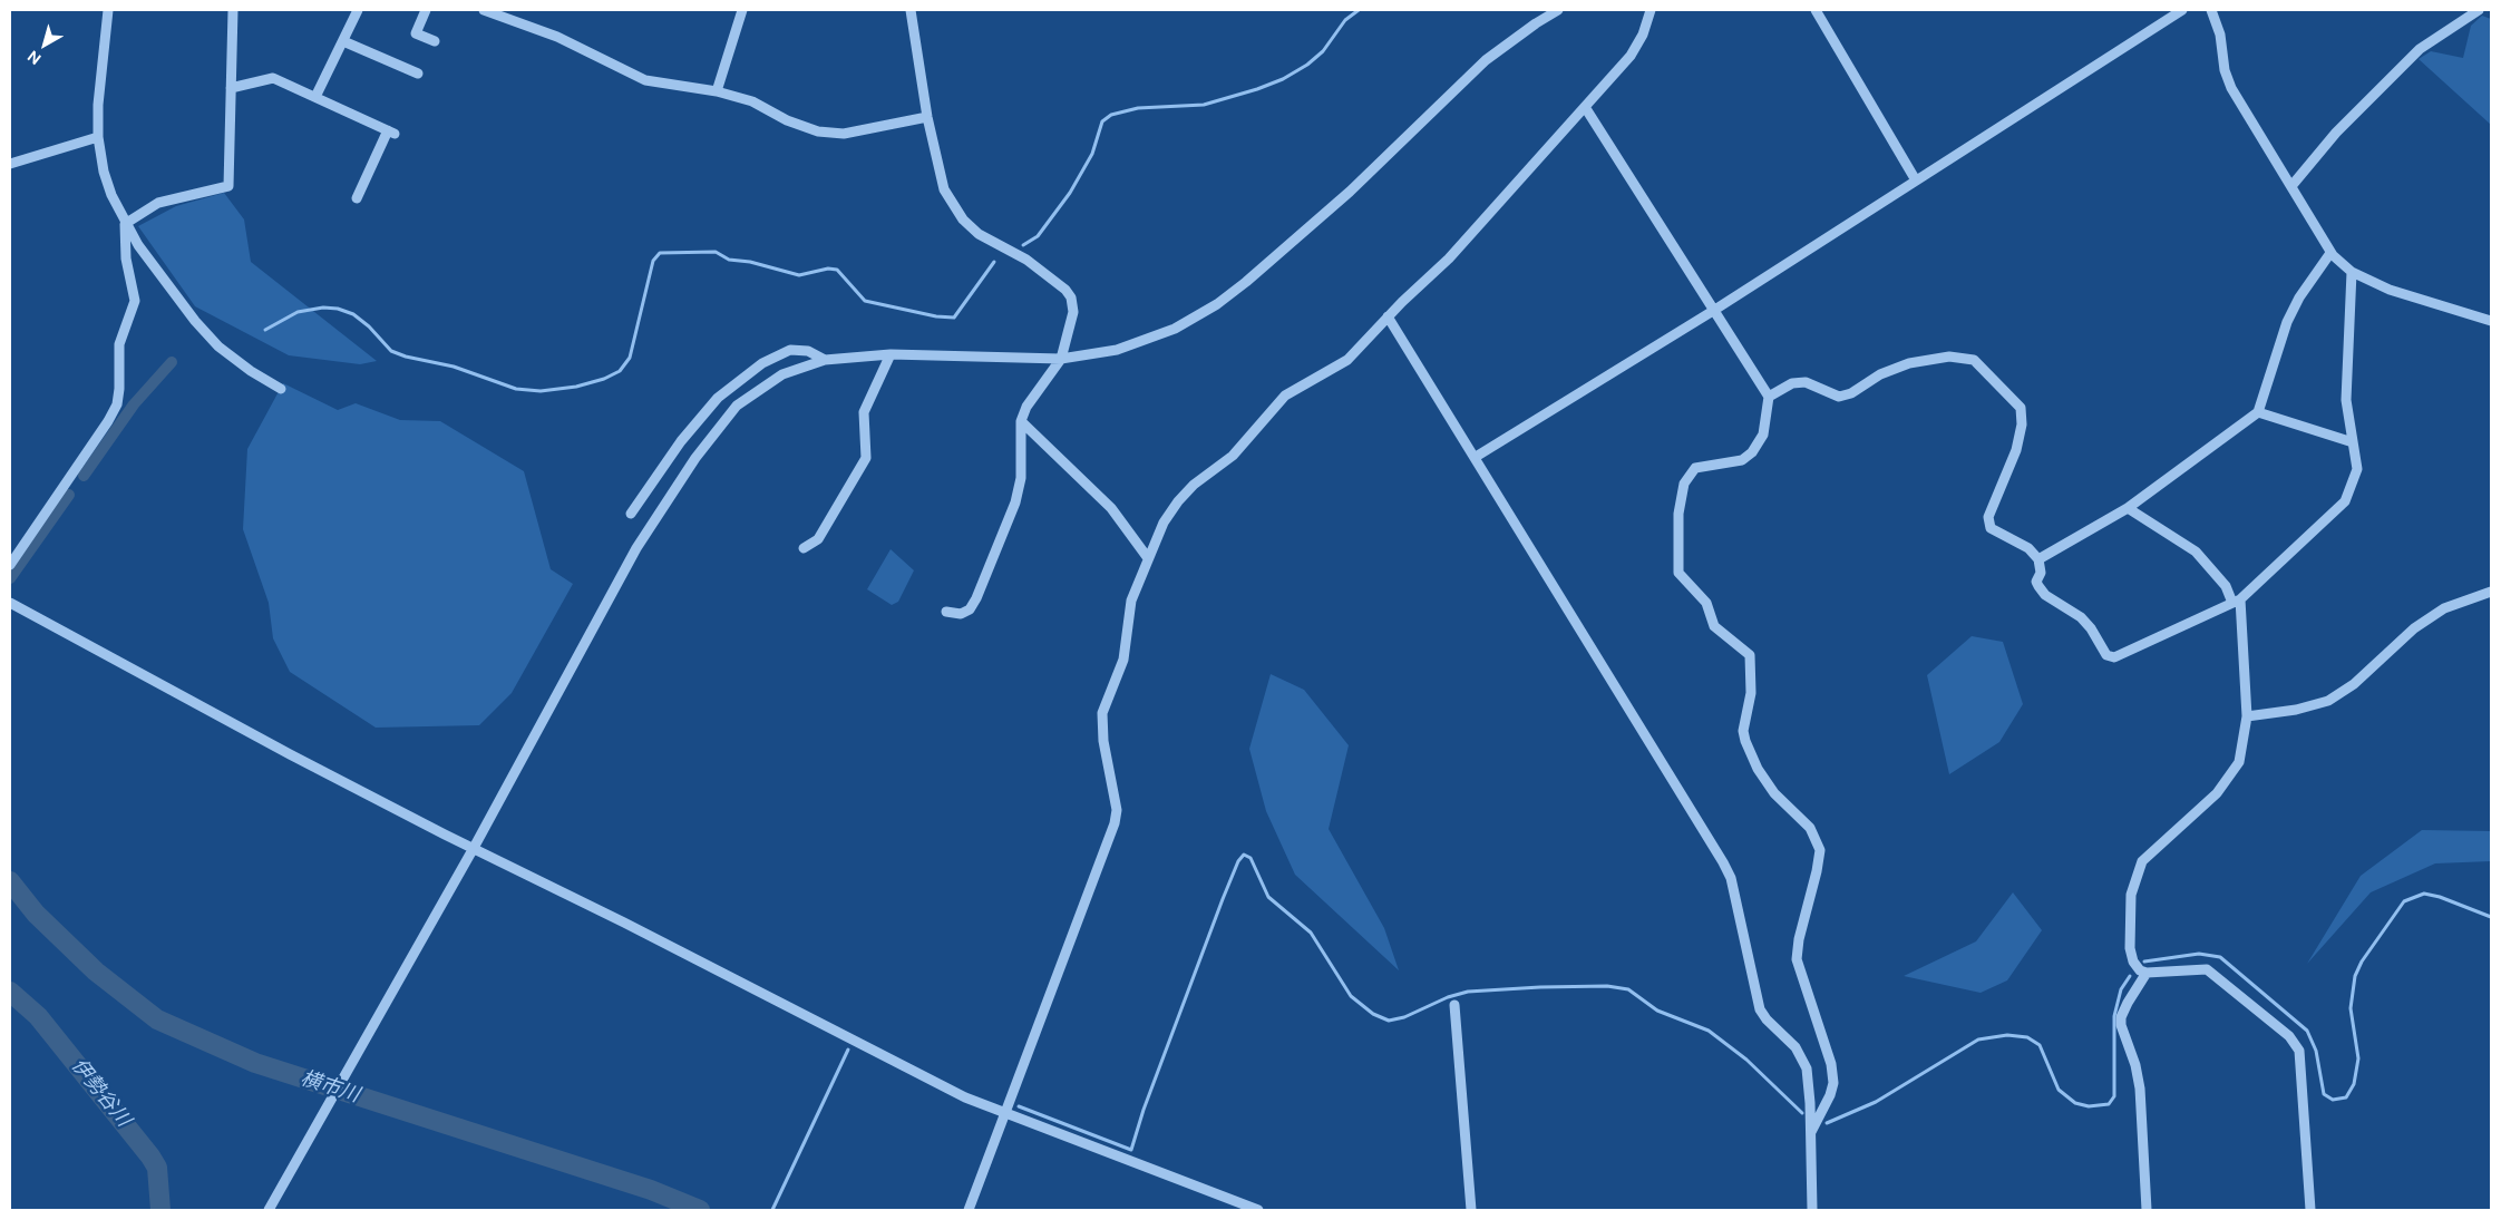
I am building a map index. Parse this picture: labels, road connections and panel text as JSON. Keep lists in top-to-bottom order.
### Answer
{
  "water": ["横市川", "伊勢谷川"],
  "north": "bottom left"
}
